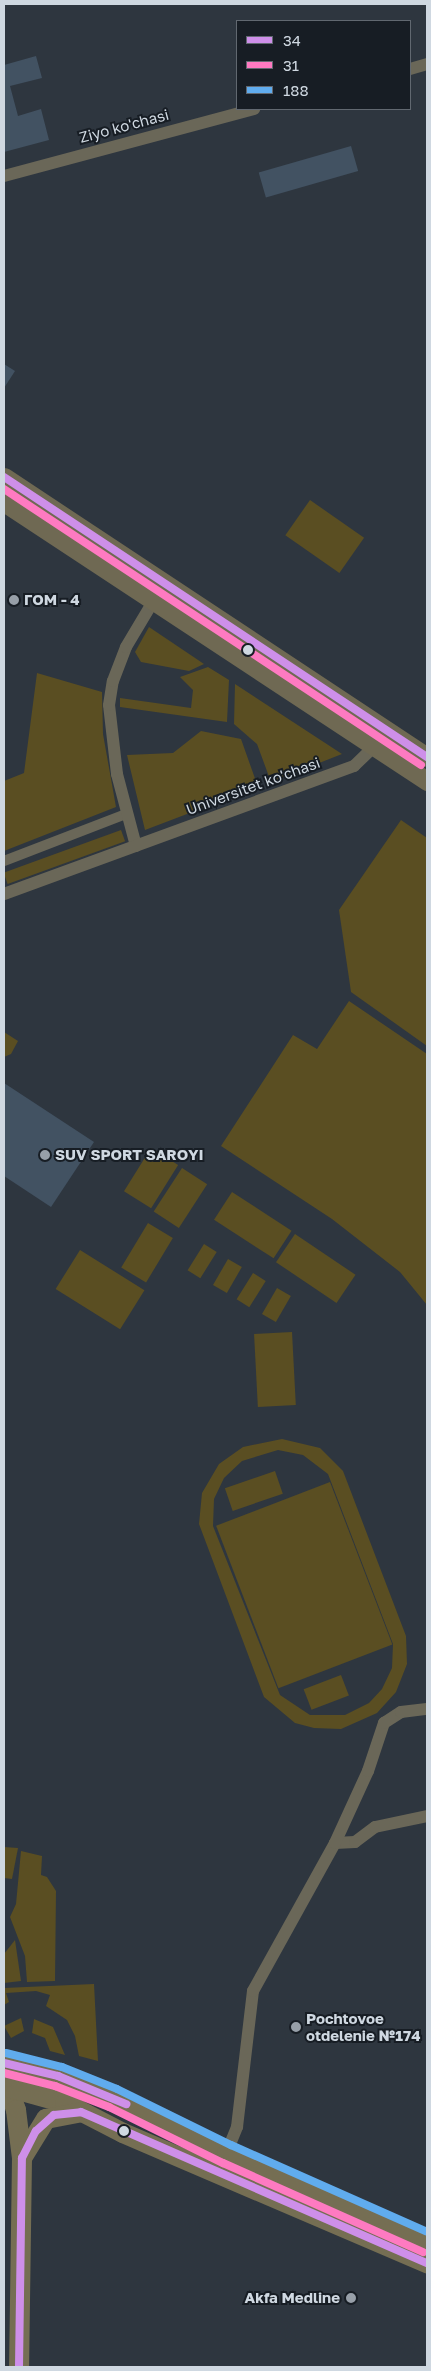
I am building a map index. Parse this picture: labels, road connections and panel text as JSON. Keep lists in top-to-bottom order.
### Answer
{
  "streets": {
    "street": ["Ziyo ko'chasi", "Universitet ko'chasi"]
  },
  "places": [
    "ГОМ - 4",
    "SUV SPORT SAROYI",
    "Pochtovoe otdelenie №174",
    "Akfa Medline"
  ],
  "lines": ["transit line 34", "transit line 31", "transit line 188"],
  "legend": ["34", "31", "188"]
}
